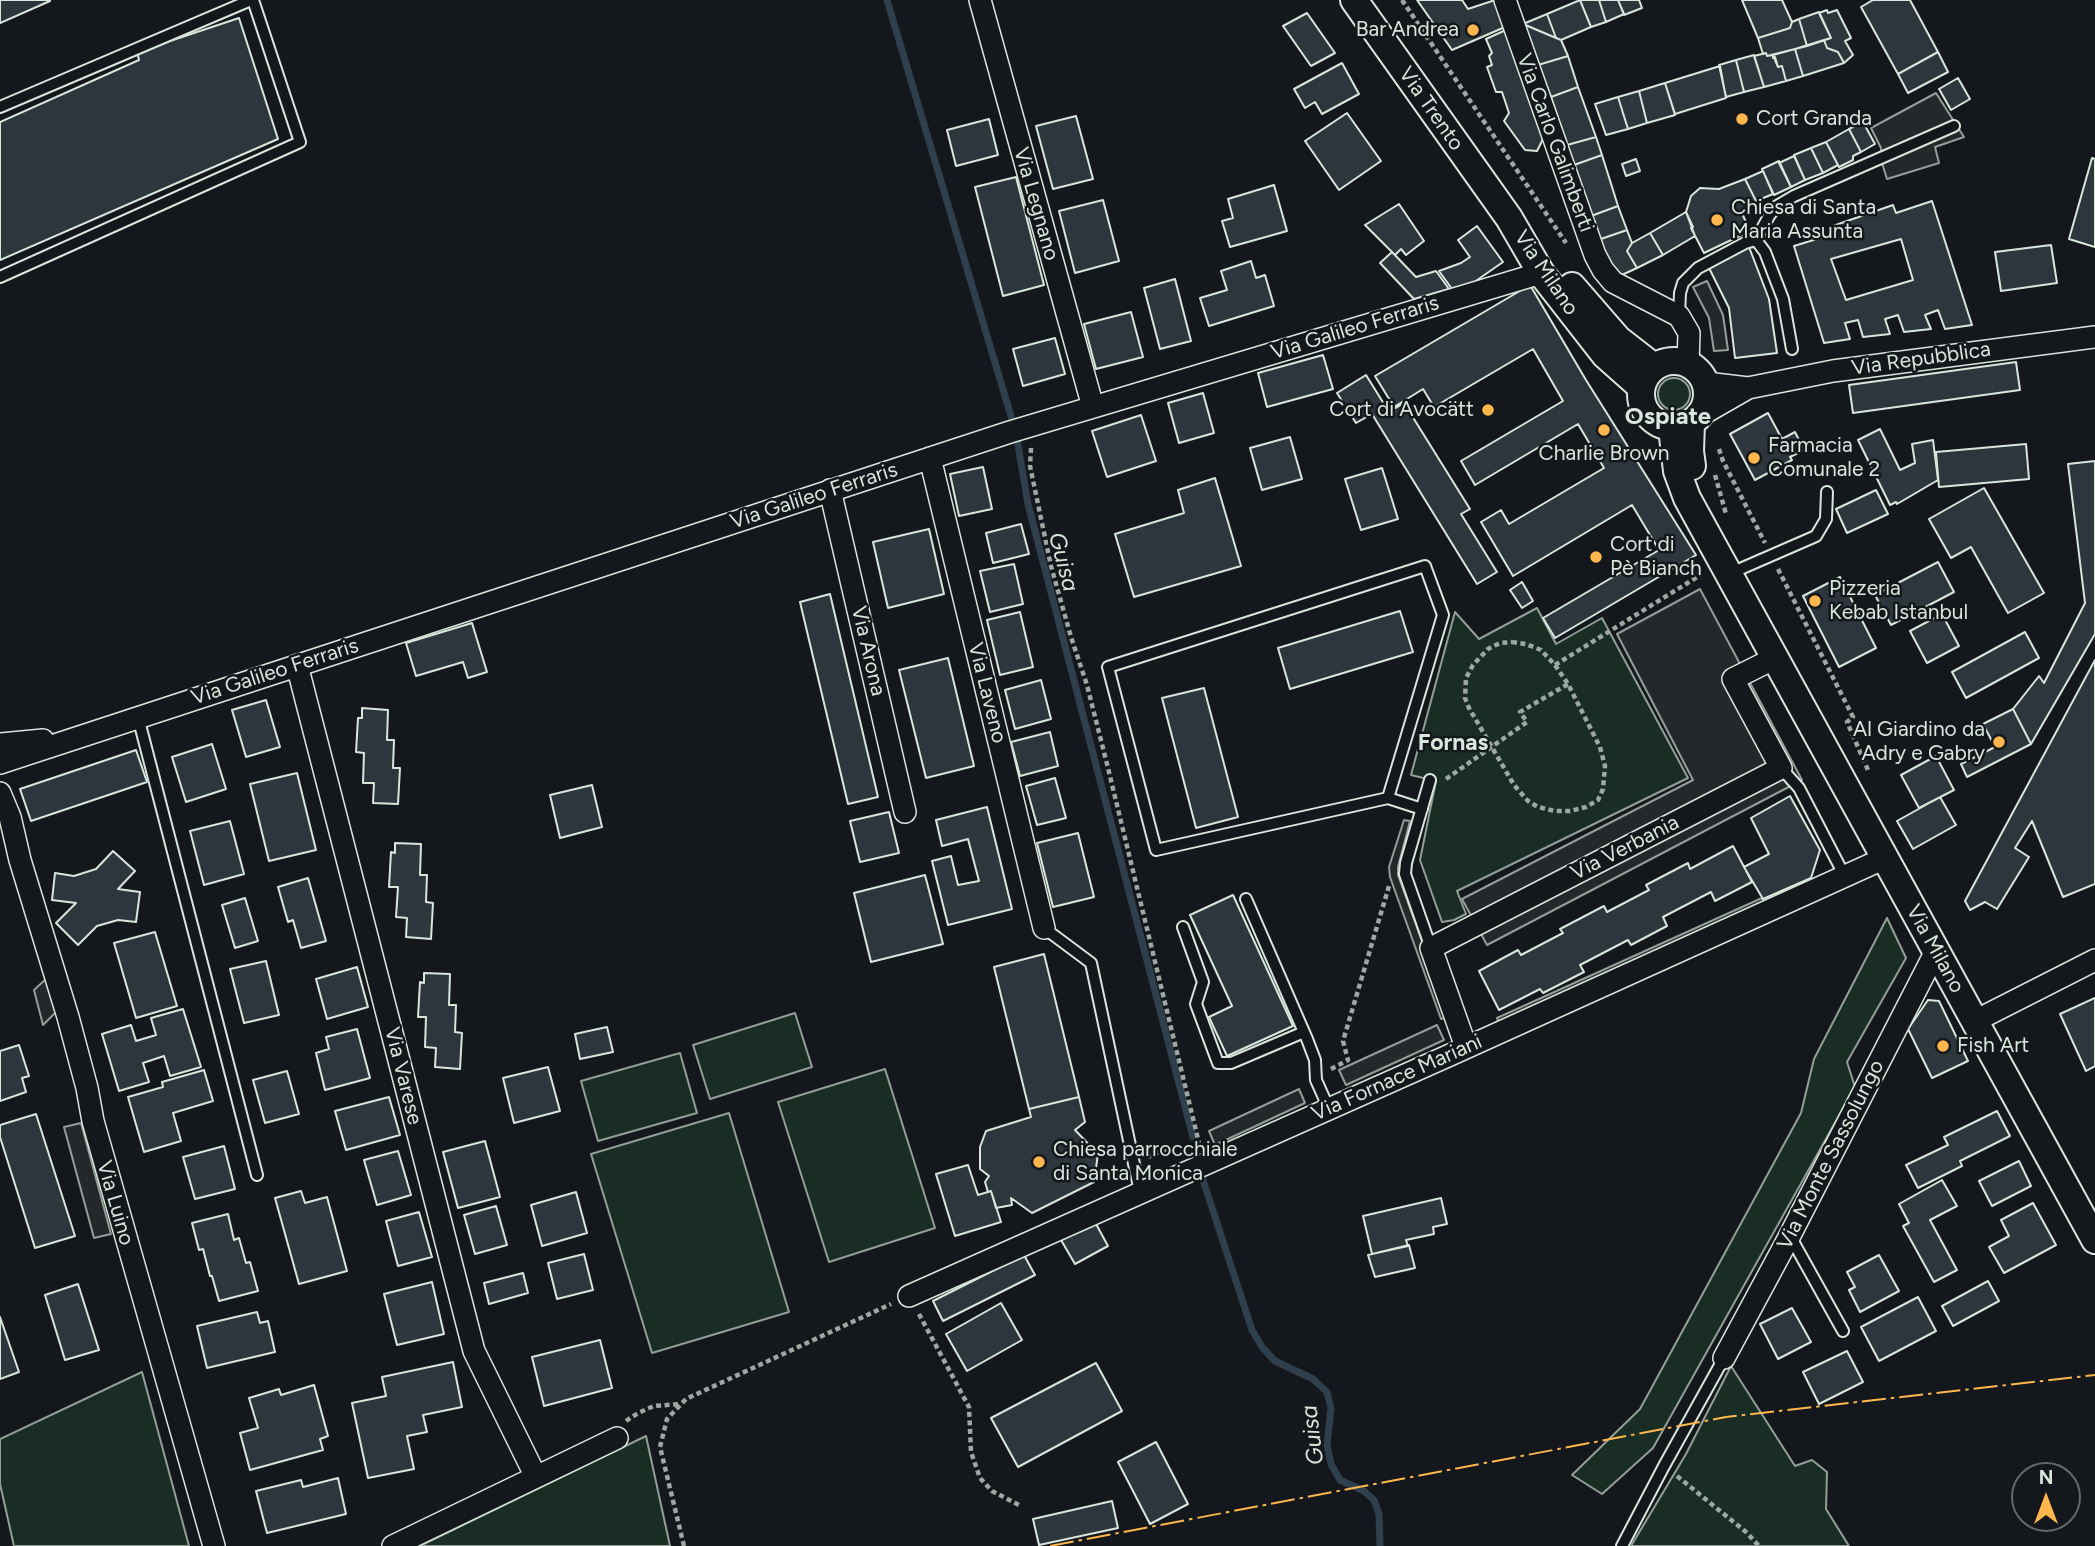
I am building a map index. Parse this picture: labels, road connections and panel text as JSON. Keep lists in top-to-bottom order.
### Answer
{
  "streets": {
    "street": [
      "Via Trento",
      "Via Carlo Galimberti",
      "Via Legnano",
      "Via Milano",
      "Via Galileo Ferraris",
      "Via Repubblica",
      "Via Arona",
      "Via Laveno",
      "Via Verbania",
      "Via Varese",
      "Via Fornace Mariani",
      "Via Monte Sassolungo",
      "Via Luino"
    ]
  },
  "crossings": [
    ["Via Trento", "Via Milano"],
    ["Via Legnano", "Via Galileo Ferraris"],
    ["Via Milano", "Via Galileo Ferraris"],
    ["Via Milano", "Via Repubblica"],
    ["Via Milano", "Via Fornace Mariani"],
    ["Via Milano", "Via Monte Sassolungo"],
    ["Via Galileo Ferraris", "Via Arona"],
    ["Via Galileo Ferraris", "Via Laveno"],
    ["Via Galileo Ferraris", "Via Varese"]
  ],
  "districts": ["Ospiate", "Fornas"],
  "water": ["Guisa"],
  "places": [
    "Bar Andrea",
    "Cort Granda",
    "Chiesa di Santa Maria Assunta",
    "Cort di Avocätt",
    "Charlie Brown",
    "Farmacia Comunale 2",
    "Cort di Pè Bianch",
    "Pizzeria Kebab Istanbul",
    "Al Giardino da Adry e Gabry",
    "Fish Art",
    "Chiesa parrocchiale di Santa Monica"
  ],
  "north": "top"
}
